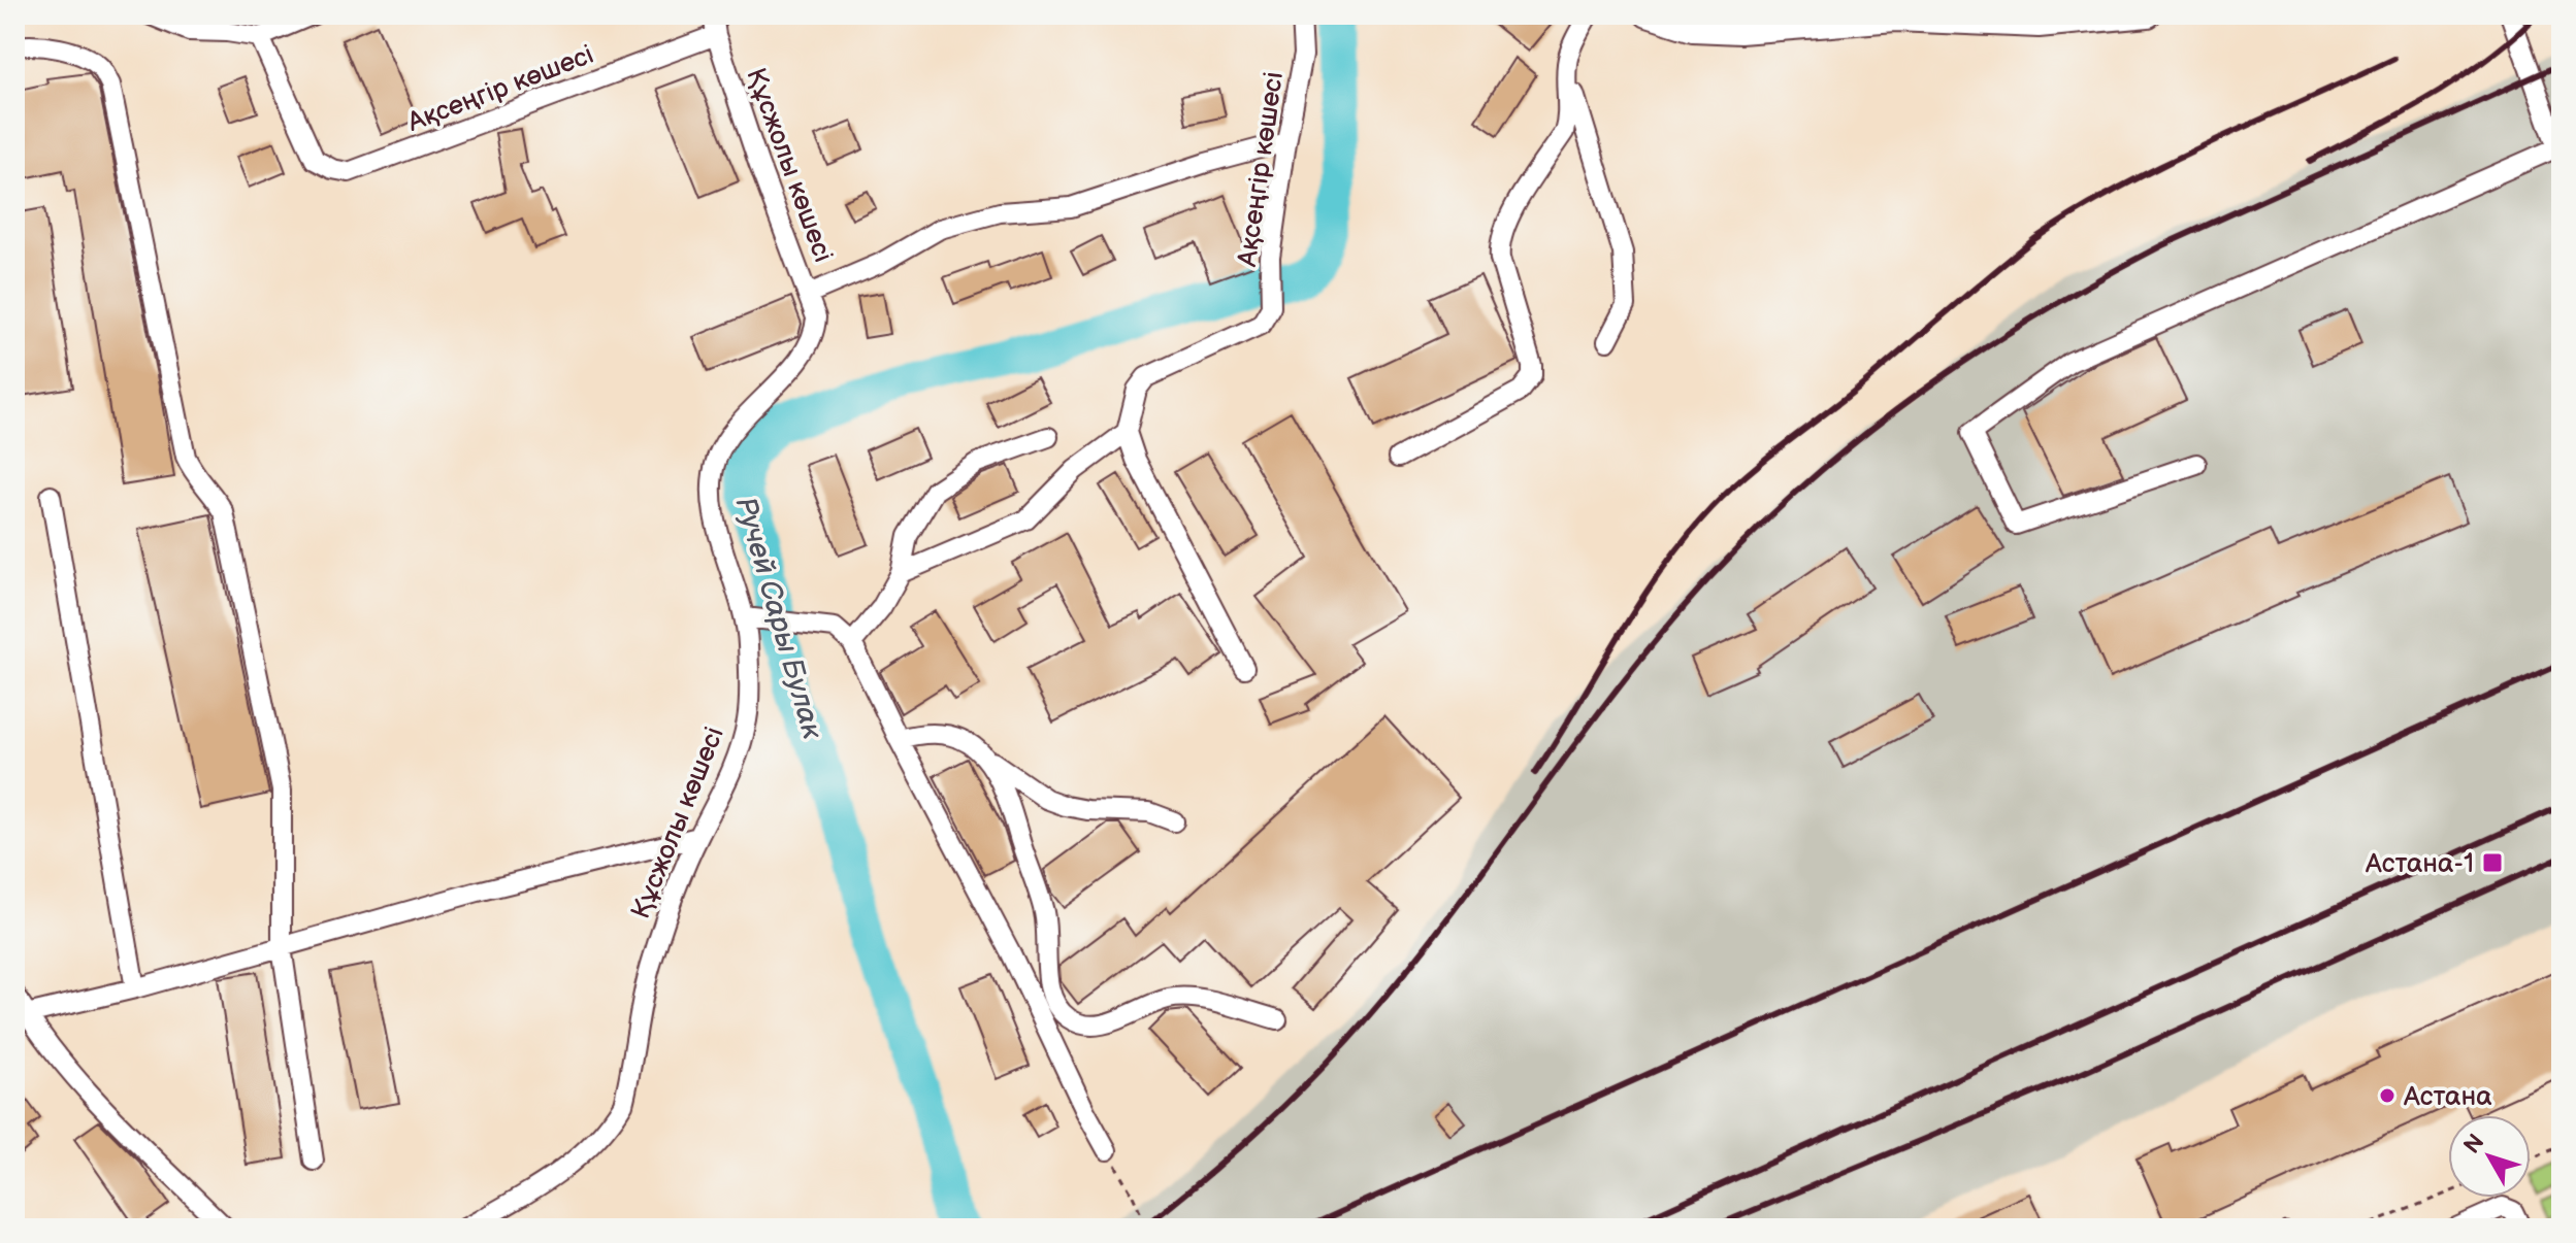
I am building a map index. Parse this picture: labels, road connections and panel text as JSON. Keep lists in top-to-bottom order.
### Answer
{
  "streets": {
    "street": ["Ақсеңгір көшесі", "Құсжолы көшесі"]
  },
  "crossings": [
    ["Ақсеңгір көшесі", "Құсжолы көшесі"]
  ],
  "water": ["Ручей Сары Булак"],
  "places": {
    "transit": ["Астана-1"],
    "other": ["Астана"]
  },
  "north": "top left"
}
